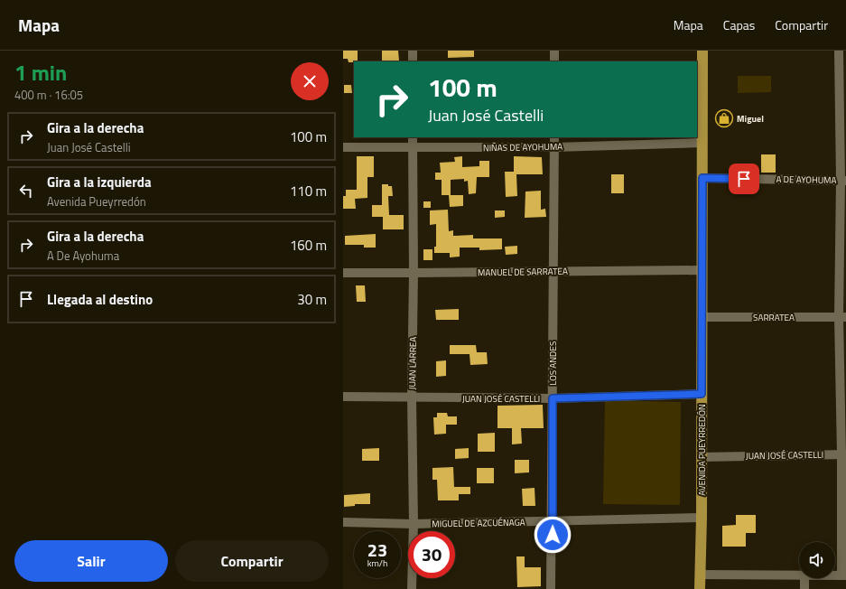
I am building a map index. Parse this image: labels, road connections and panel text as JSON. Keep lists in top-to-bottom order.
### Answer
{
  "streets": {
    "main road": ["AVENIDA PUEYRREDÓN"],
    "street": [
      "NIÑAS DE AYOHUMA",
      "A DE AYOHUMA",
      "MANUEL DE SARRATEA",
      "SARRATEA",
      "JUAN LARREA",
      "LOS ANDES",
      "JUAN JOSÉ CASTELLI",
      "MIGUEL DE AZCUÉNAGA"
    ]
  },
  "crossings": [
    ["NIÑAS DE AYOHUMA", "JUAN LARREA"],
    ["NIÑAS DE AYOHUMA", "LOS ANDES"],
    ["NIÑAS DE AYOHUMA", "AVENIDA PUEYRREDÓN"],
    ["A DE AYOHUMA", "AVENIDA PUEYRREDÓN"],
    ["MANUEL DE SARRATEA", "JUAN LARREA"],
    ["MANUEL DE SARRATEA", "LOS ANDES"],
    ["MANUEL DE SARRATEA", "AVENIDA PUEYRREDÓN"],
    ["SARRATEA", "AVENIDA PUEYRREDÓN"],
    ["JUAN LARREA", "JUAN JOSÉ CASTELLI"],
    ["JUAN LARREA", "MIGUEL DE AZCUÉNAGA"],
    ["LOS ANDES", "JUAN JOSÉ CASTELLI"],
    ["LOS ANDES", "MIGUEL DE AZCUÉNAGA"],
    ["JUAN JOSÉ CASTELLI", "AVENIDA PUEYRREDÓN"],
    ["AVENIDA PUEYRREDÓN", "MIGUEL DE AZCUÉNAGA"]
  ],
  "places": {
    "shop": ["Miguel"]
  },
  "page": {
    "header": "Mapa",
    "nav": ["Mapa", "Capas", "Compartir"],
    "heading": ["1 min", "400 m · 16:05"],
    "turn": ["100 m", "Juan José Castelli"],
    "list": [
      {
        "name": "Gira a la derecha",
        "note": "Juan José Castelli",
        "value": "100 m"
      },
      {
        "name": "Gira a la izquierda",
        "note": "Avenida Pueyrredón",
        "value": "110 m"
      },
      {
        "name": "Gira a la derecha",
        "note": "A De Ayohuma",
        "value": "160 m"
      },
      {
        "name": "Llegada al destino",
        "value": "30 m"
      }
    ],
    "speed": "23 km/h",
    "limit": "30",
    "buttons": ["Salir", "Compartir"]
  }
}
